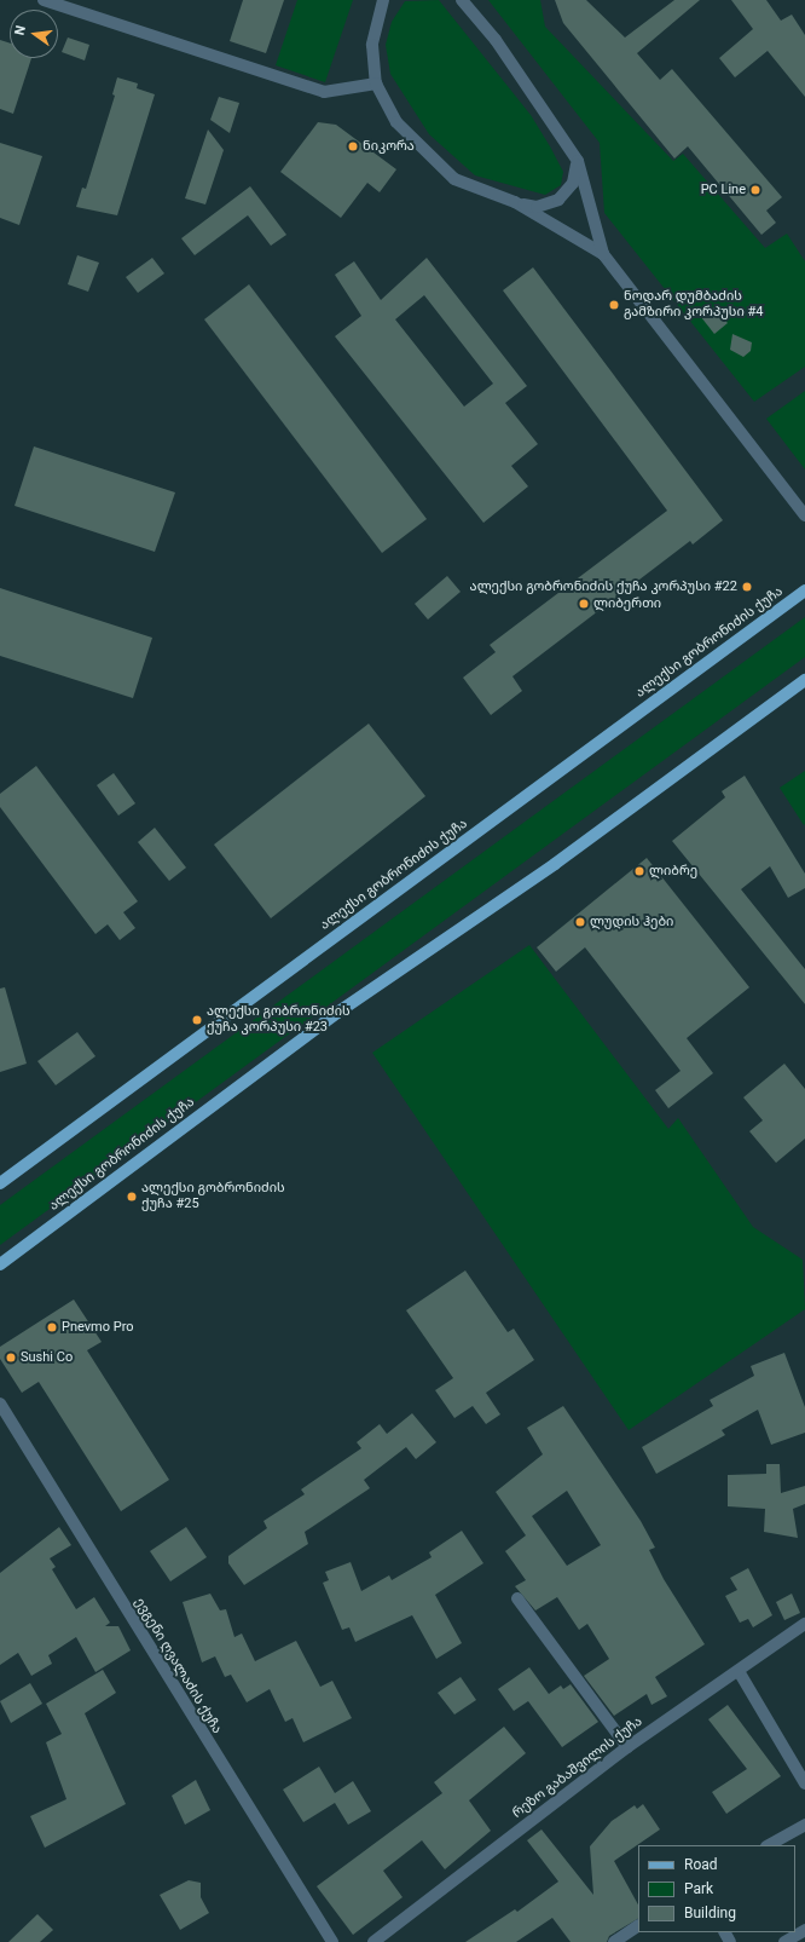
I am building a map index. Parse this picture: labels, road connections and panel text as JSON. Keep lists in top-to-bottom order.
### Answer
{
  "streets": {
    "main road": ["ალექსი გობრონიძის ქუჩა"],
    "street": ["ევგენი ღვალაძის ქუჩა", "რეზო გაბაშვილის ქუჩა"]
  },
  "places": [
    "ნიკორა",
    "PC Line",
    "ნოდარ დუმბაძის გამზირი კორპუსი #4",
    "ალექსი გობრონიძის ქუჩა კორპუსი #22",
    "ლიბერთი",
    "ლიბრე",
    "ლუდის ჰები",
    "ალექსი გობრონიძის ქუჩა კორპუსი #23",
    "ალექსი გობრონიძის ქუჩა #25",
    "Pnevmo Pro",
    "Sushi Co"
  ],
  "legend": ["Road", "Park", "Building"],
  "north": "left"
}
